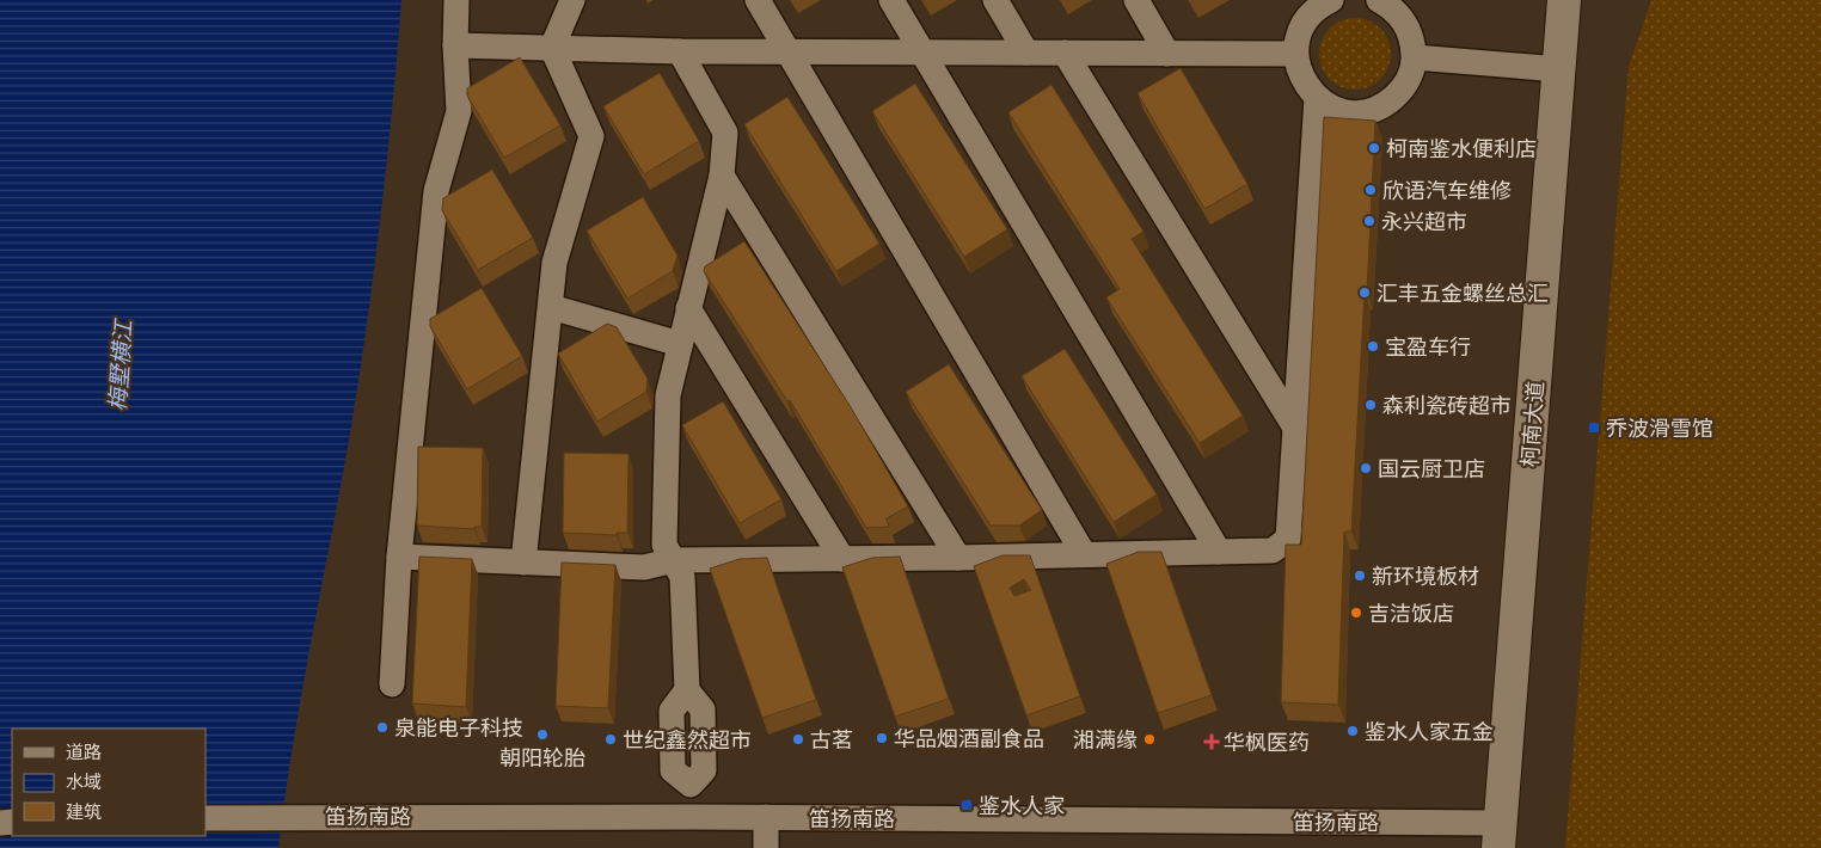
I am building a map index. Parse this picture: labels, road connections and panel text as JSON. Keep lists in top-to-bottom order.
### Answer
{
  "streets": {
    "main road": ["柯南大道"],
    "street": ["笛扬南路"]
  },
  "crossings": [
    ["柯南大道", "笛扬南路"]
  ],
  "water": ["梅墅横江"],
  "places": {
    "other": [
      "柯南鉴水便利店",
      "欣语汽车维修",
      "永兴超市",
      "汇丰五金螺丝总汇",
      "宝盈车行",
      "森利瓷砖超市",
      "国云厨卫店",
      "新环境板材",
      "吉洁饭店",
      "泉能电子科技",
      "鉴水人家五金",
      "朝阳轮胎",
      "华品烟酒副食品",
      "世纪鑫然超市",
      "古茗",
      "湘满缘"
    ],
    "transit": ["乔波滑雪馆", "鉴水人家"],
    "health": ["华枫医药"]
  },
  "legend": ["道路", "水域", "建筑"]
}
